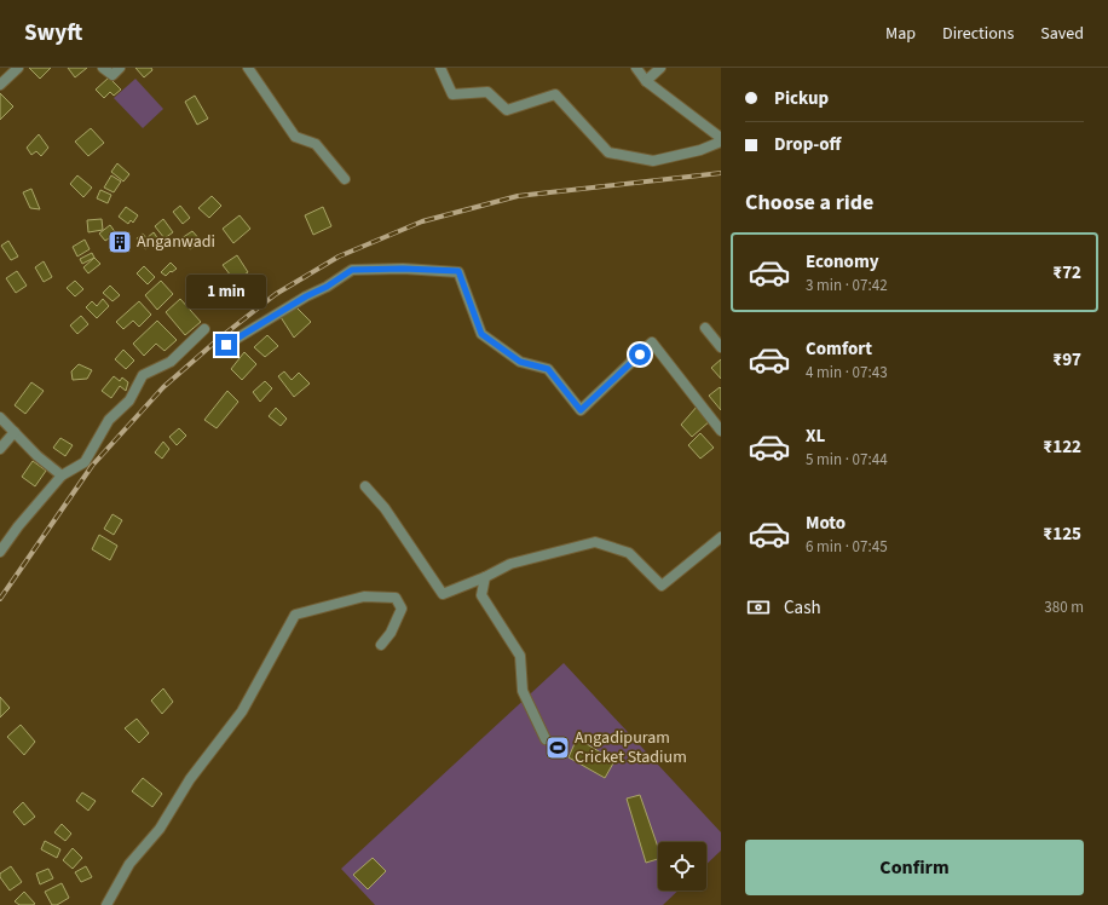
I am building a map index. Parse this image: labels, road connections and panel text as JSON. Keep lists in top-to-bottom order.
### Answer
{
  "places": {
    "building": ["Anganwadi"],
    "sports": ["Angadipuram Cricket Stadium"]
  },
  "page": {
    "header": "Swyft",
    "nav": ["Map", "Directions", "Saved"],
    "banner": ["Pickup", "Drop-off"],
    "heading": "Choose a ride",
    "list": [
      {
        "name": "Economy",
        "note": "3 min · 07:42",
        "value": "₹72"
      },
      {
        "name": "Comfort",
        "note": "4 min · 07:43",
        "value": "₹97"
      },
      {
        "name": "XL",
        "note": "5 min · 07:44",
        "value": "₹122"
      },
      {
        "name": "Moto",
        "note": "6 min · 07:45",
        "value": "₹125"
      }
    ],
    "bubble": "1 min",
    "pay": ["Cash", "380 m"],
    "buttons": "Confirm"
  }
}
